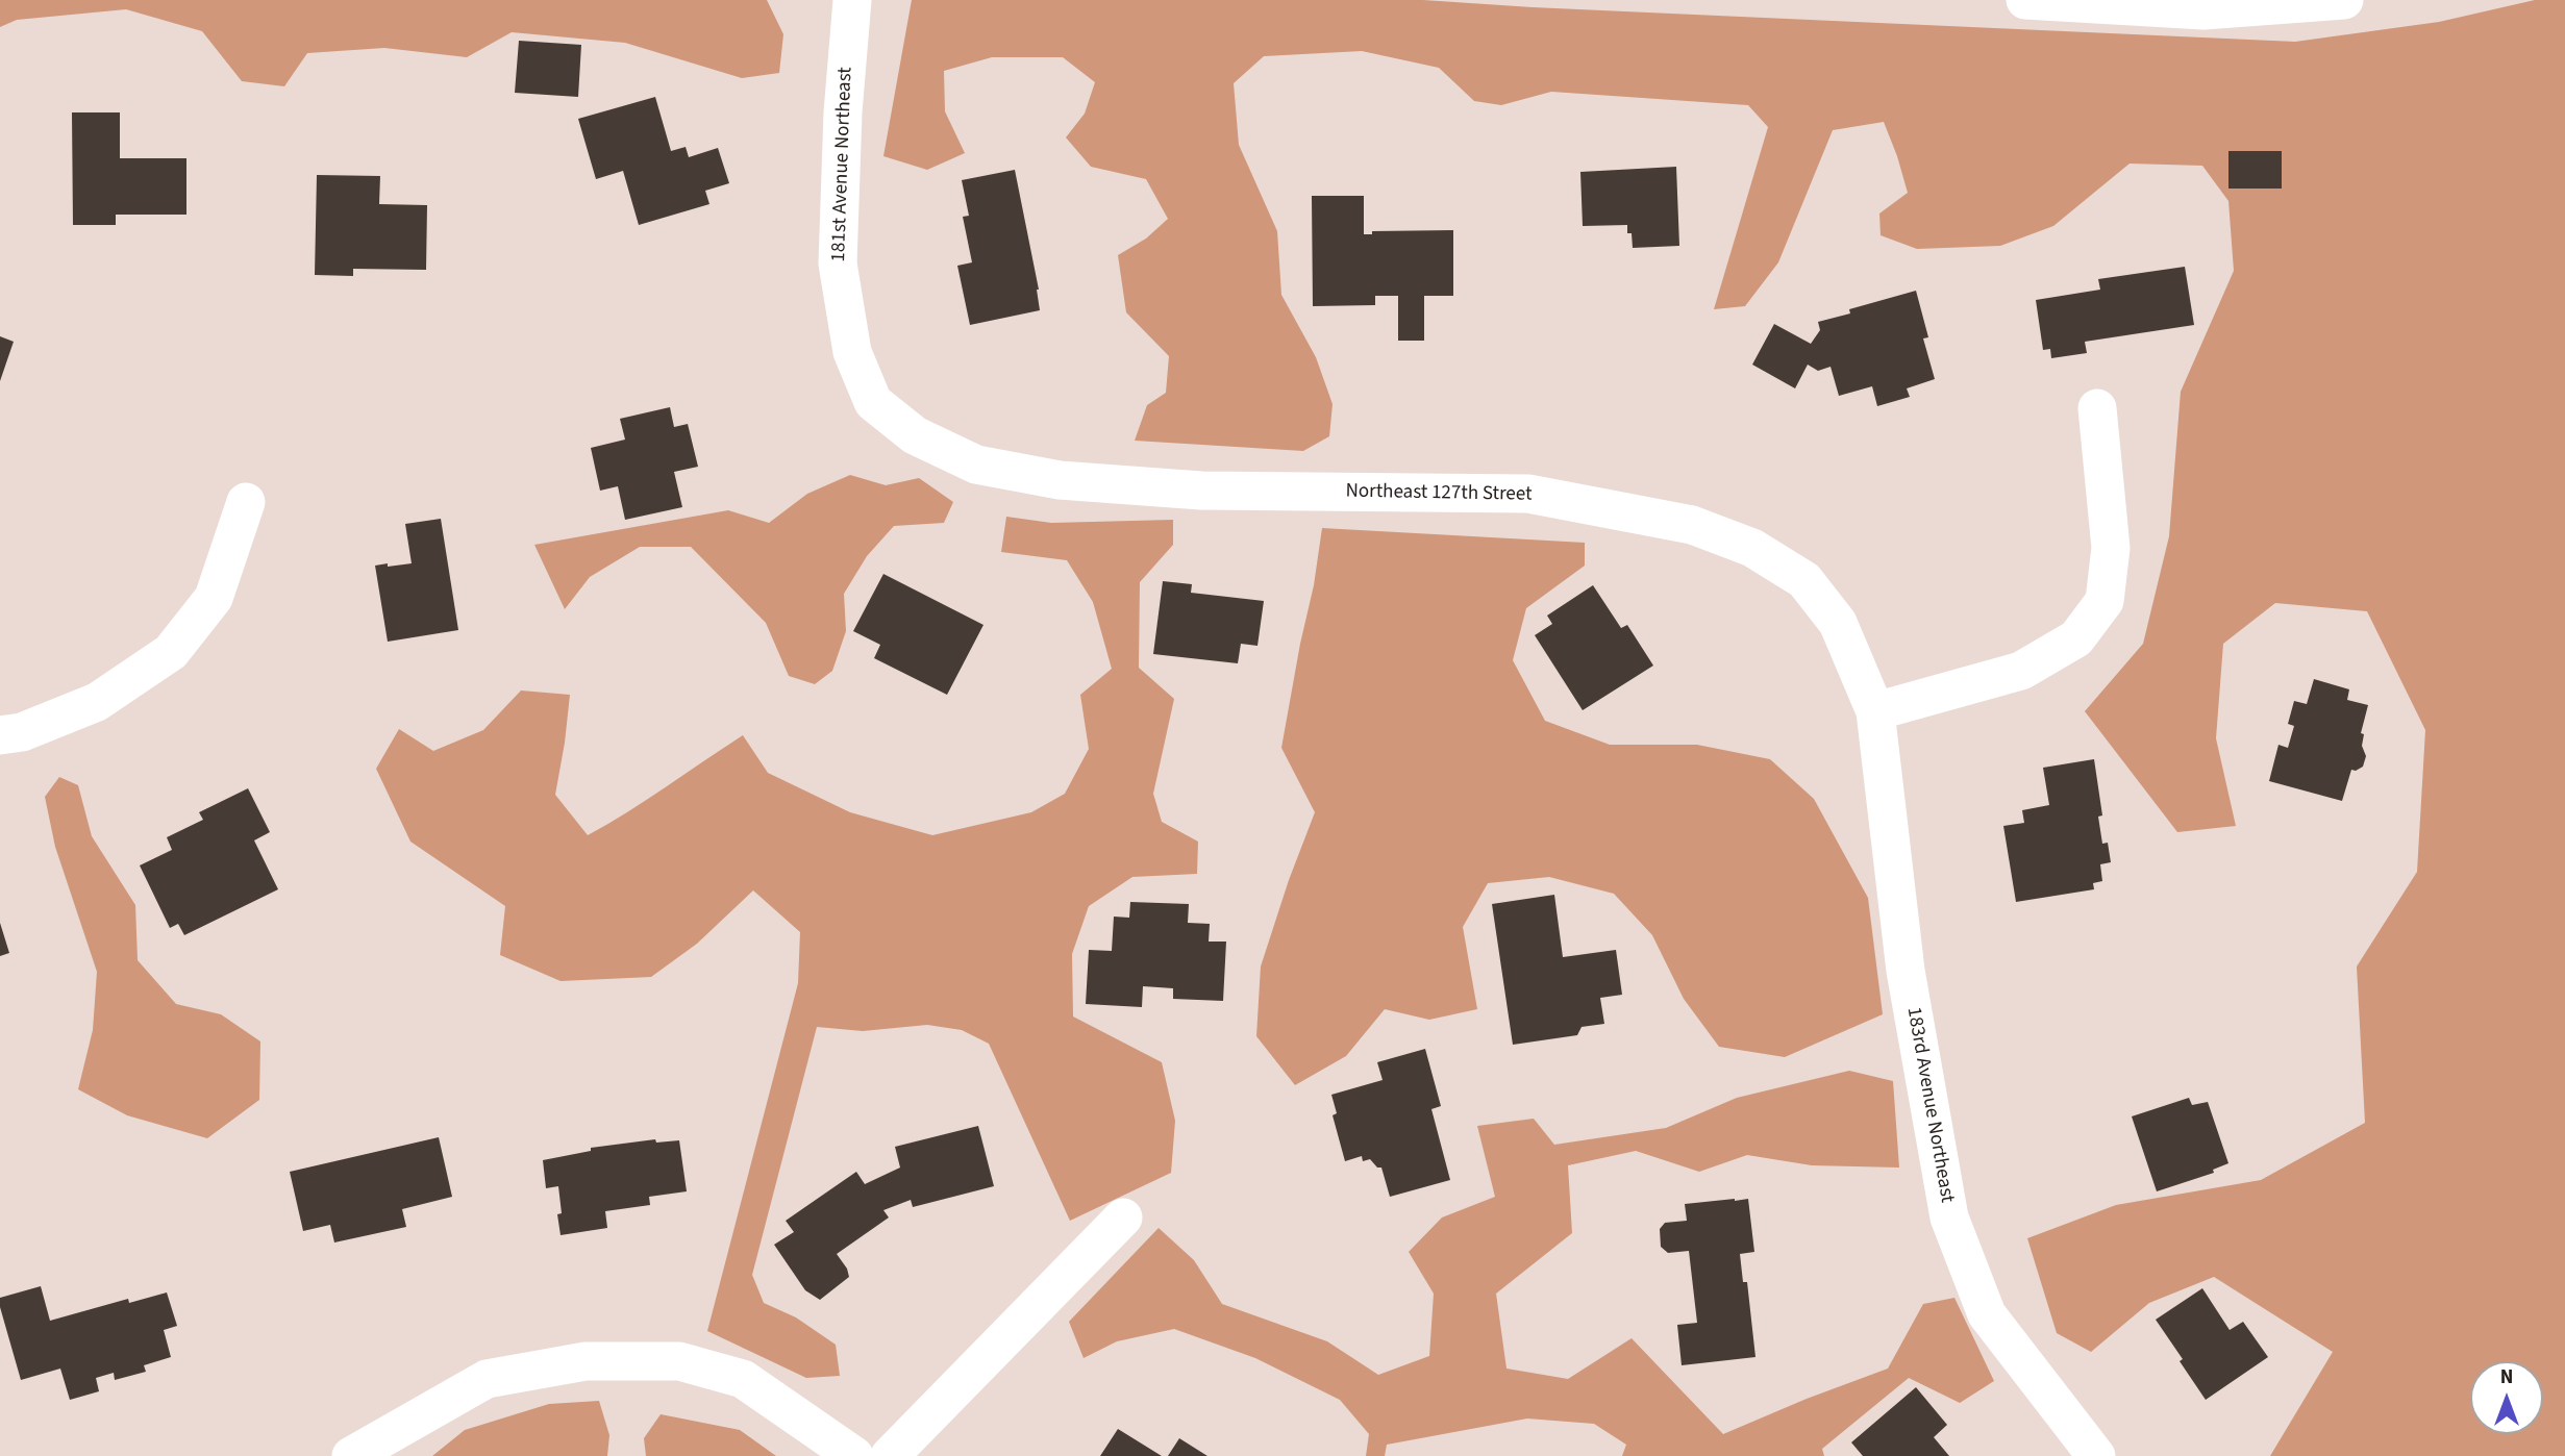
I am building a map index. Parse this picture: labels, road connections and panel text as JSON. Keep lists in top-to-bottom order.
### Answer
{
  "streets": {
    "street": ["181st Avenue Northeast", "Northeast 127th Street", "183rd Avenue Northeast"]
  },
  "crossings": [
    ["181st Avenue Northeast", "Northeast 127th Street"],
    ["Northeast 127th Street", "183rd Avenue Northeast"]
  ],
  "north": "top"
}
